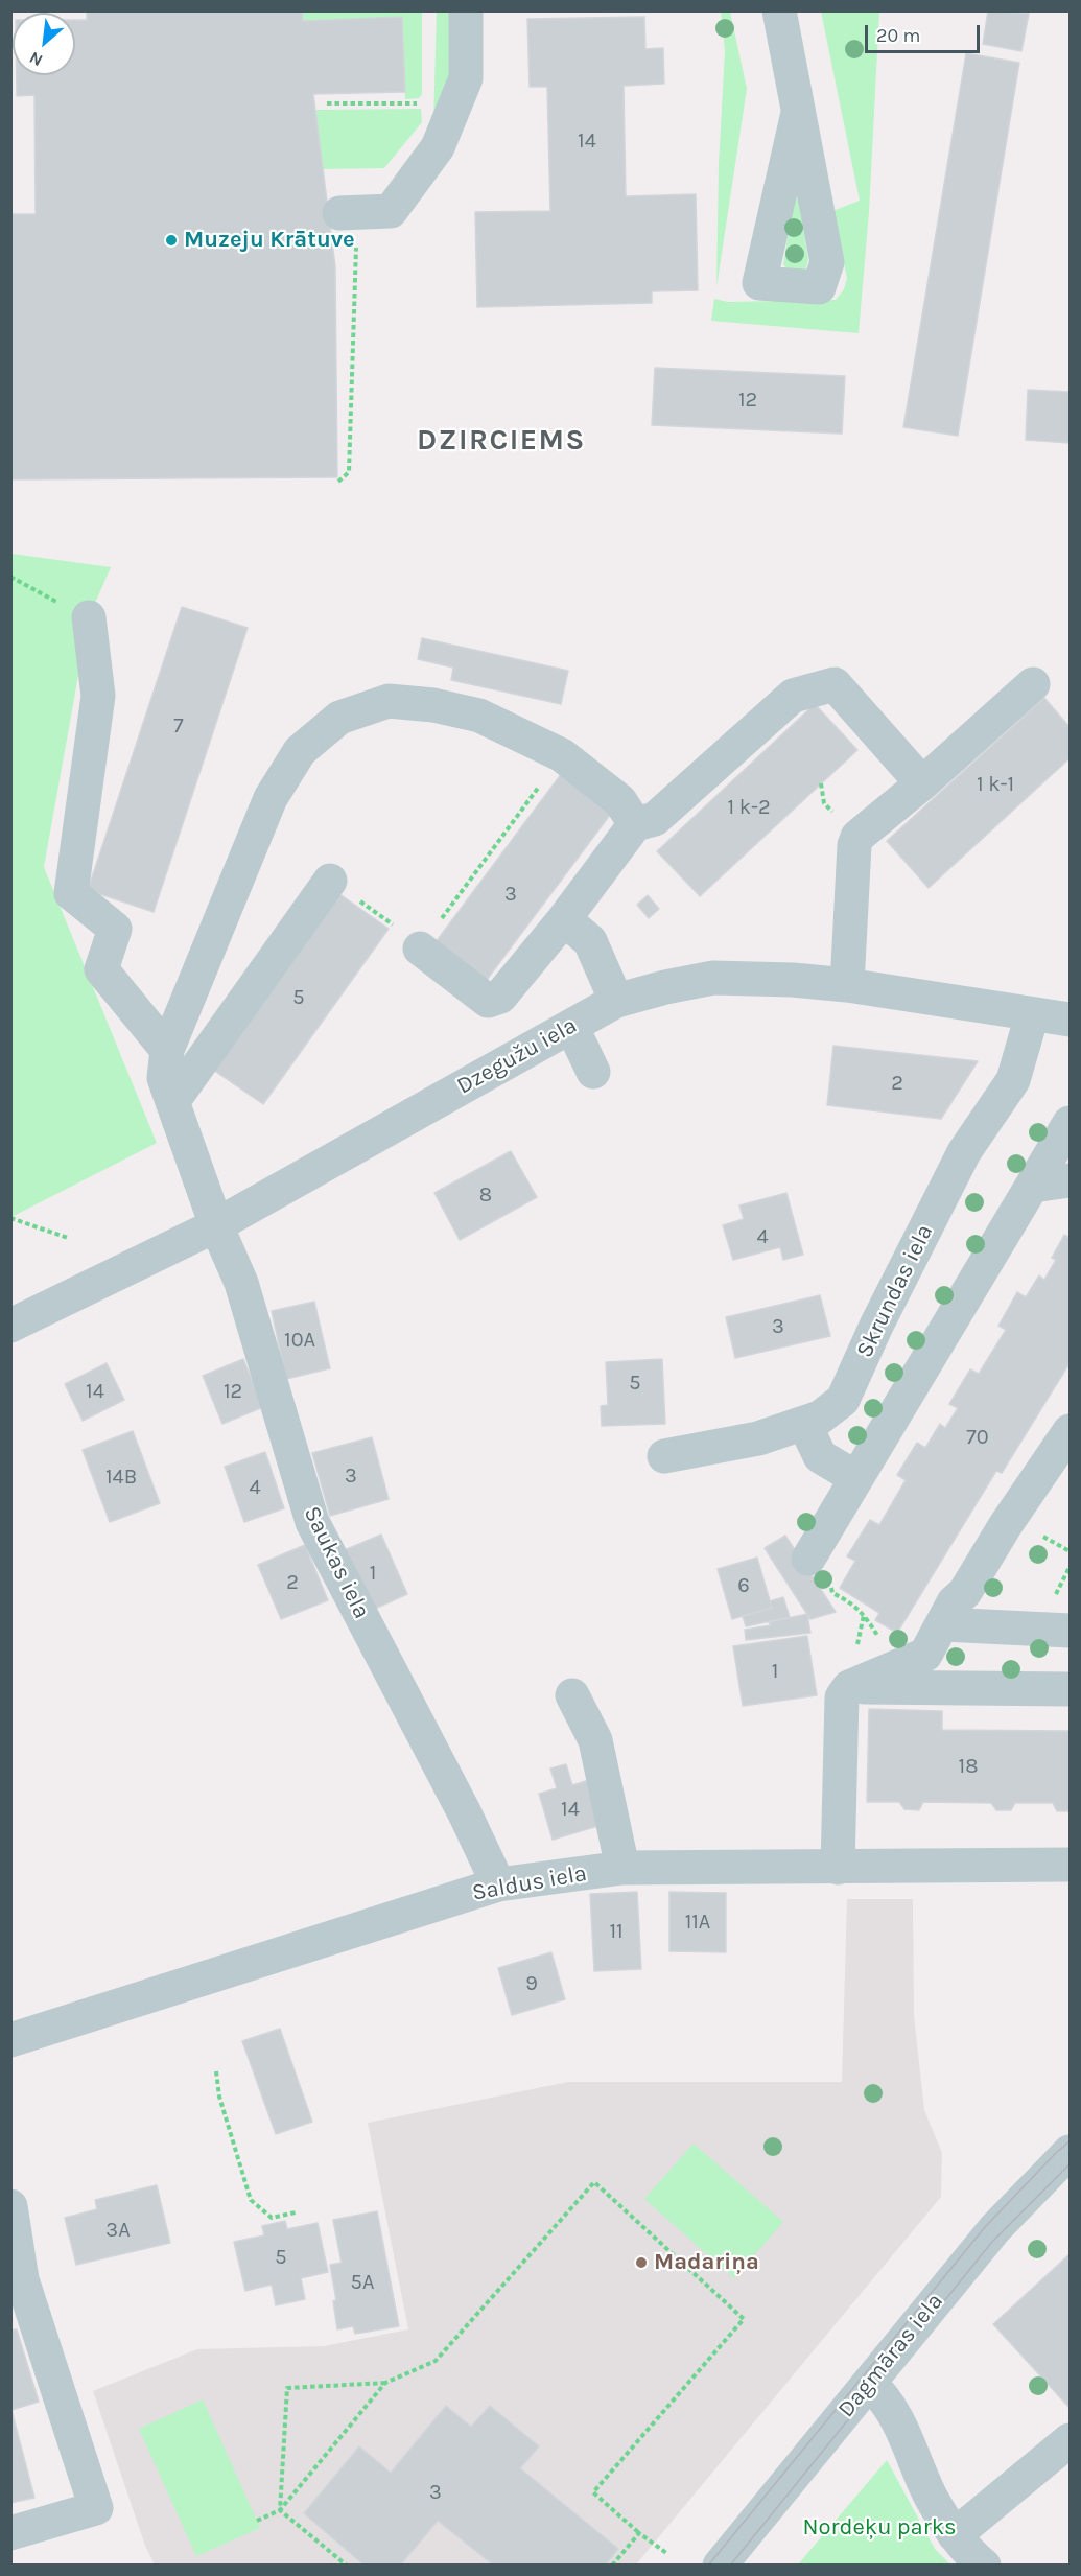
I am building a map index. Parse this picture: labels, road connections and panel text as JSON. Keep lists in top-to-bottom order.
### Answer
{
  "streets": {
    "street": [
      "Dzegužu iela",
      "Skrundas iela",
      "Saukas iela",
      "Saldus iela",
      "Dagmāras iela"
    ]
  },
  "crossings": [
    ["Dzegužu iela", "Skrundas iela"],
    ["Dzegužu iela", "Saukas iela"],
    ["Saukas iela", "Saldus iela"]
  ],
  "districts": ["DZIRCIEMS"],
  "parks": ["Nordeķu parks"],
  "places": ["Muzeju Krātuve", "Madariņa"],
  "house_numbers": [
    "14",
    "12",
    "7",
    "1 k-1",
    "1 k-2",
    "3",
    "5",
    "2",
    "8",
    "4",
    "3",
    "10A",
    "5",
    "14",
    "12",
    "70",
    "3",
    "14B",
    "4",
    "1",
    "2",
    "6",
    "1",
    "18",
    "14",
    "11A",
    "11",
    "9",
    "3A",
    "5",
    "5A",
    "3"
  ],
  "scale_bar": "20 m",
  "north": "bottom left"
}
